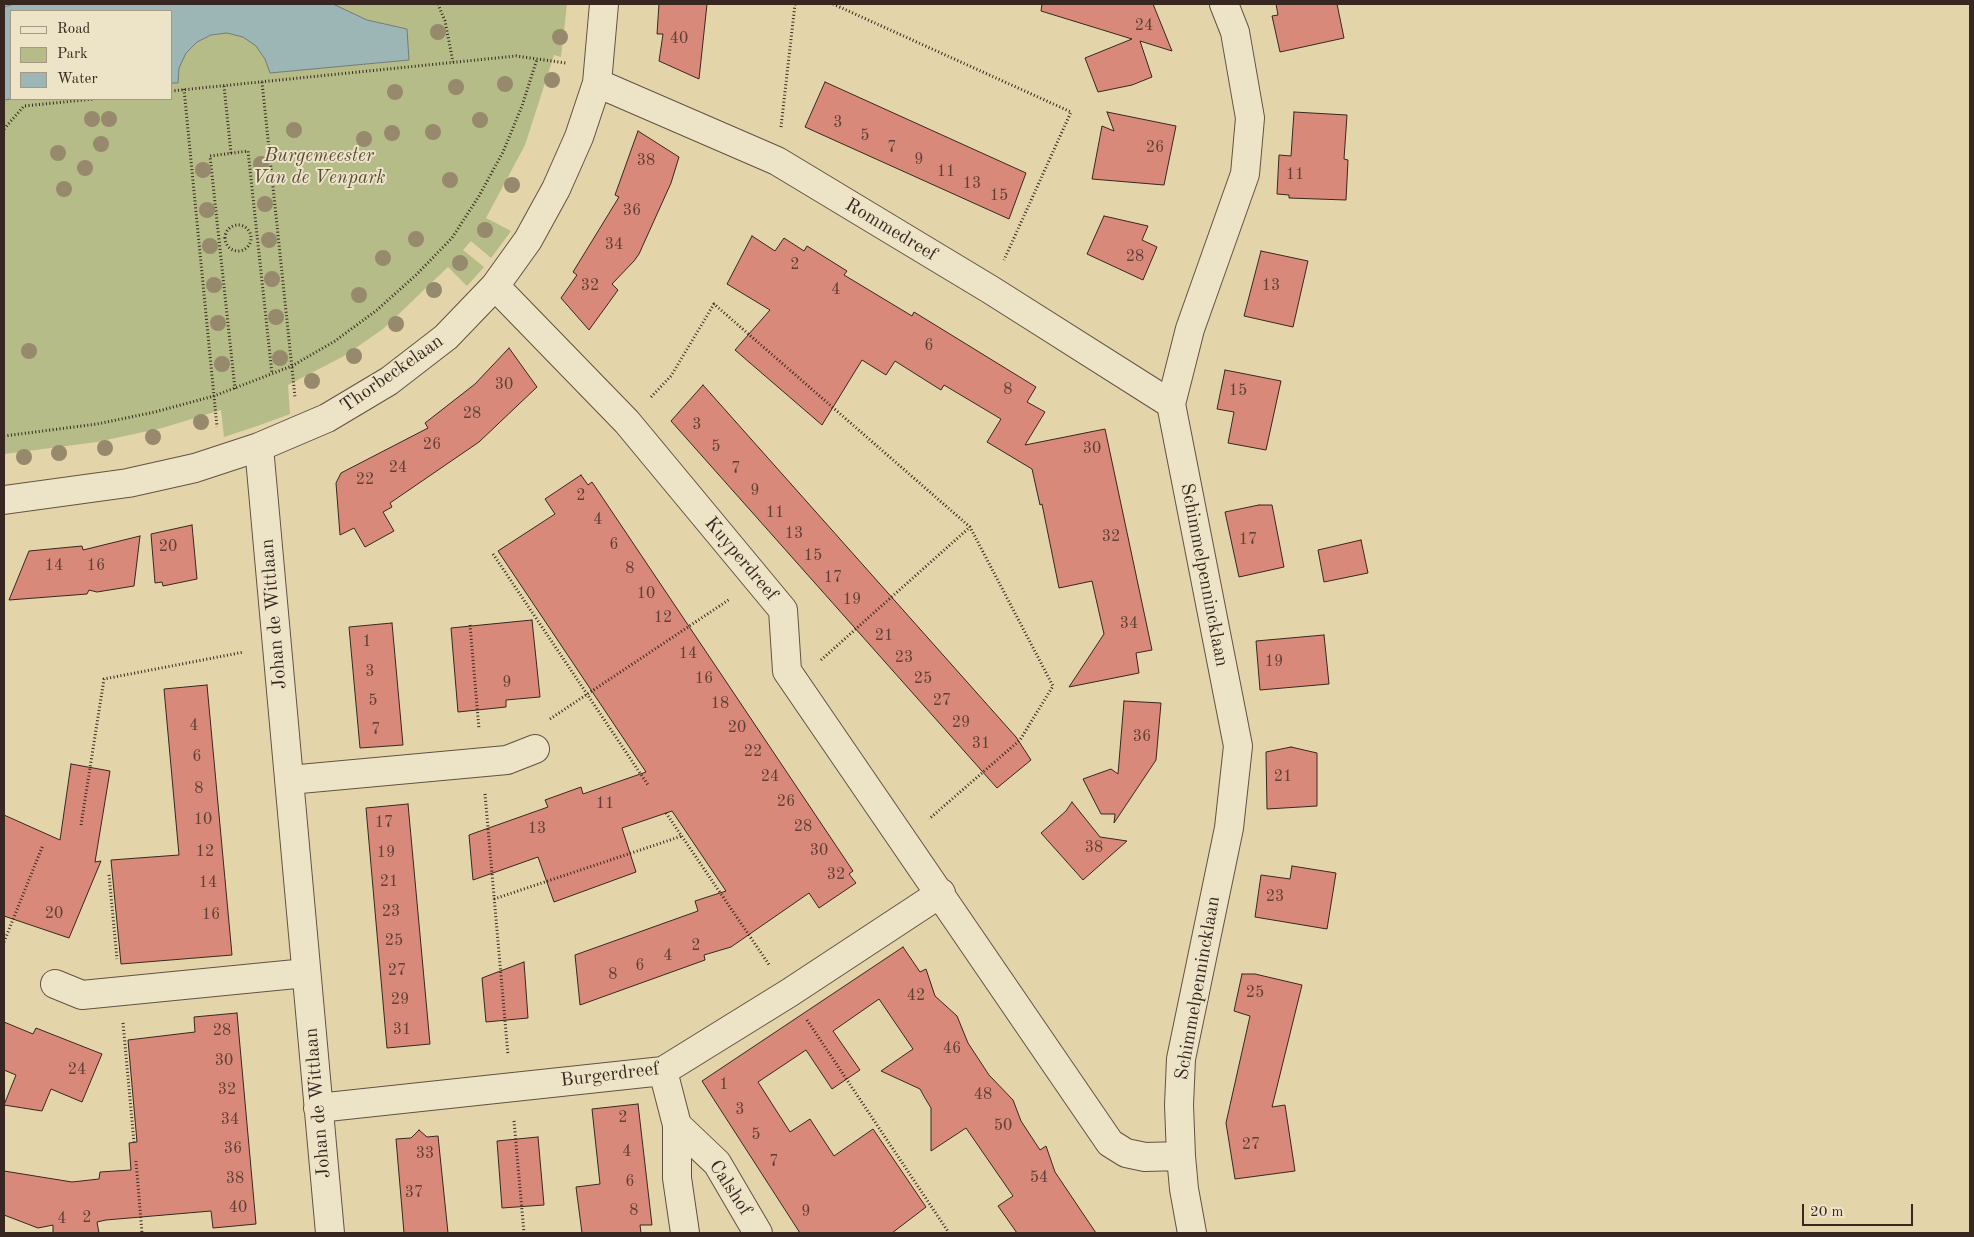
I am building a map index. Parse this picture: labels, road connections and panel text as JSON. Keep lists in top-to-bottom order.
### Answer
{
  "streets": {
    "street": [
      "Rommedreef",
      "Thorbeckelaan",
      "Kuyperdreef",
      "Schimmelpennincklaan",
      "Johan de Wittlaan",
      "Burgerdreef",
      "Calshof"
    ]
  },
  "crossings": [
    ["Rommedreef", "Thorbeckelaan"],
    ["Rommedreef", "Schimmelpennincklaan"],
    ["Thorbeckelaan", "Kuyperdreef"],
    ["Thorbeckelaan", "Johan de Wittlaan"],
    ["Kuyperdreef", "Burgerdreef"],
    ["Johan de Wittlaan", "Burgerdreef"],
    ["Burgerdreef", "Calshof"]
  ],
  "parks": ["Burgemeester Van de Venpark"],
  "house_numbers": [
    "24",
    "40",
    "3",
    "5",
    "7",
    "26",
    "9",
    "38",
    "11",
    "11",
    "13",
    "15",
    "36",
    "34",
    "28",
    "2",
    "32",
    "13",
    "4",
    "6",
    "30",
    "8",
    "15",
    "28",
    "3",
    "26",
    "5",
    "30",
    "24",
    "7",
    "22",
    "9",
    "2",
    "11",
    "4",
    "13",
    "32",
    "17",
    "6",
    "20",
    "15",
    "14",
    "16",
    "8",
    "17",
    "10",
    "19",
    "12",
    "34",
    "21",
    "1",
    "14",
    "23",
    "19",
    "3",
    "16",
    "25",
    "9",
    "5",
    "27",
    "18",
    "29",
    "4",
    "20",
    "7",
    "36",
    "31",
    "22",
    "6",
    "24",
    "21",
    "8",
    "26",
    "11",
    "10",
    "17",
    "28",
    "13",
    "38",
    "30",
    "12",
    "19",
    "32",
    "21",
    "14",
    "23",
    "23",
    "20",
    "16",
    "25",
    "2",
    "4",
    "6",
    "27",
    "8",
    "25",
    "42",
    "29",
    "31",
    "28",
    "46",
    "30",
    "24",
    "1",
    "32",
    "48",
    "3",
    "2",
    "34",
    "50",
    "5",
    "27",
    "36",
    "4",
    "33",
    "7",
    "54",
    "38",
    "6",
    "37",
    "40",
    "8",
    "9",
    "2",
    "4"
  ],
  "legend": ["Road", "Park", "Water"],
  "scale_bar": "20 m"
}
